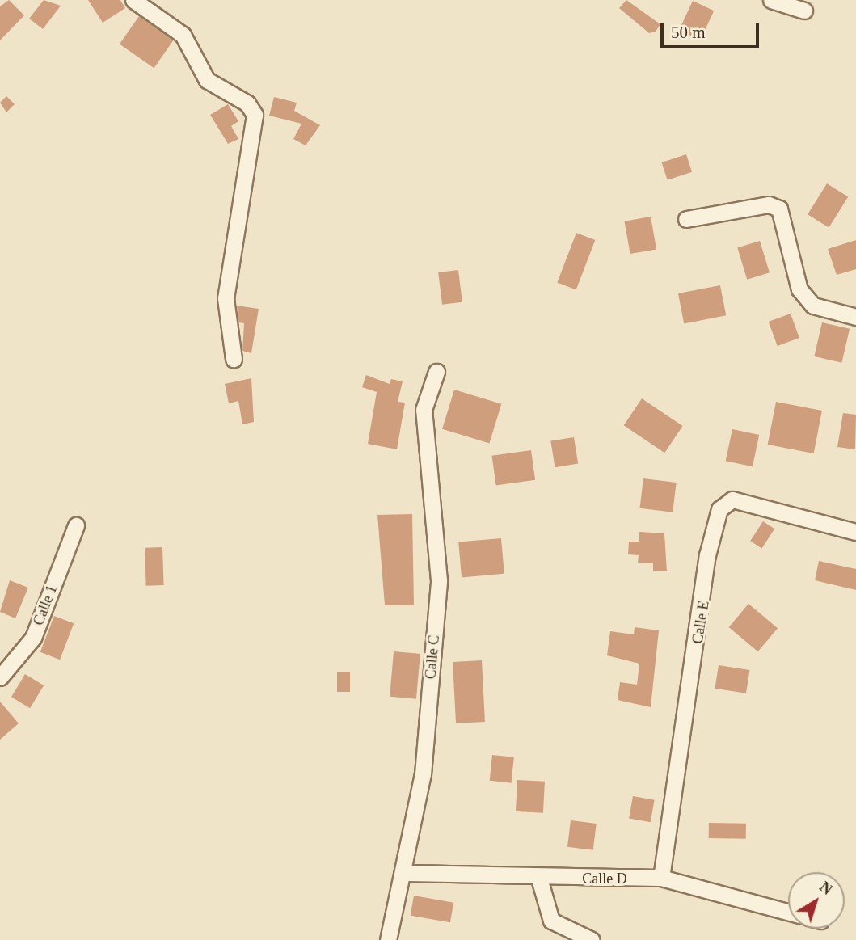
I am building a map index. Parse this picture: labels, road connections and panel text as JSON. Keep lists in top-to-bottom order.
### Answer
{
  "streets": {
    "street": [
      "Calle 1",
      "Calle E",
      "Calle C",
      "Calle D"
    ]
  },
  "crossings": [
    ["Calle E", "Calle D"],
    ["Calle C", "Calle D"]
  ],
  "scale_bar": "50 m",
  "north": "top right"
}
